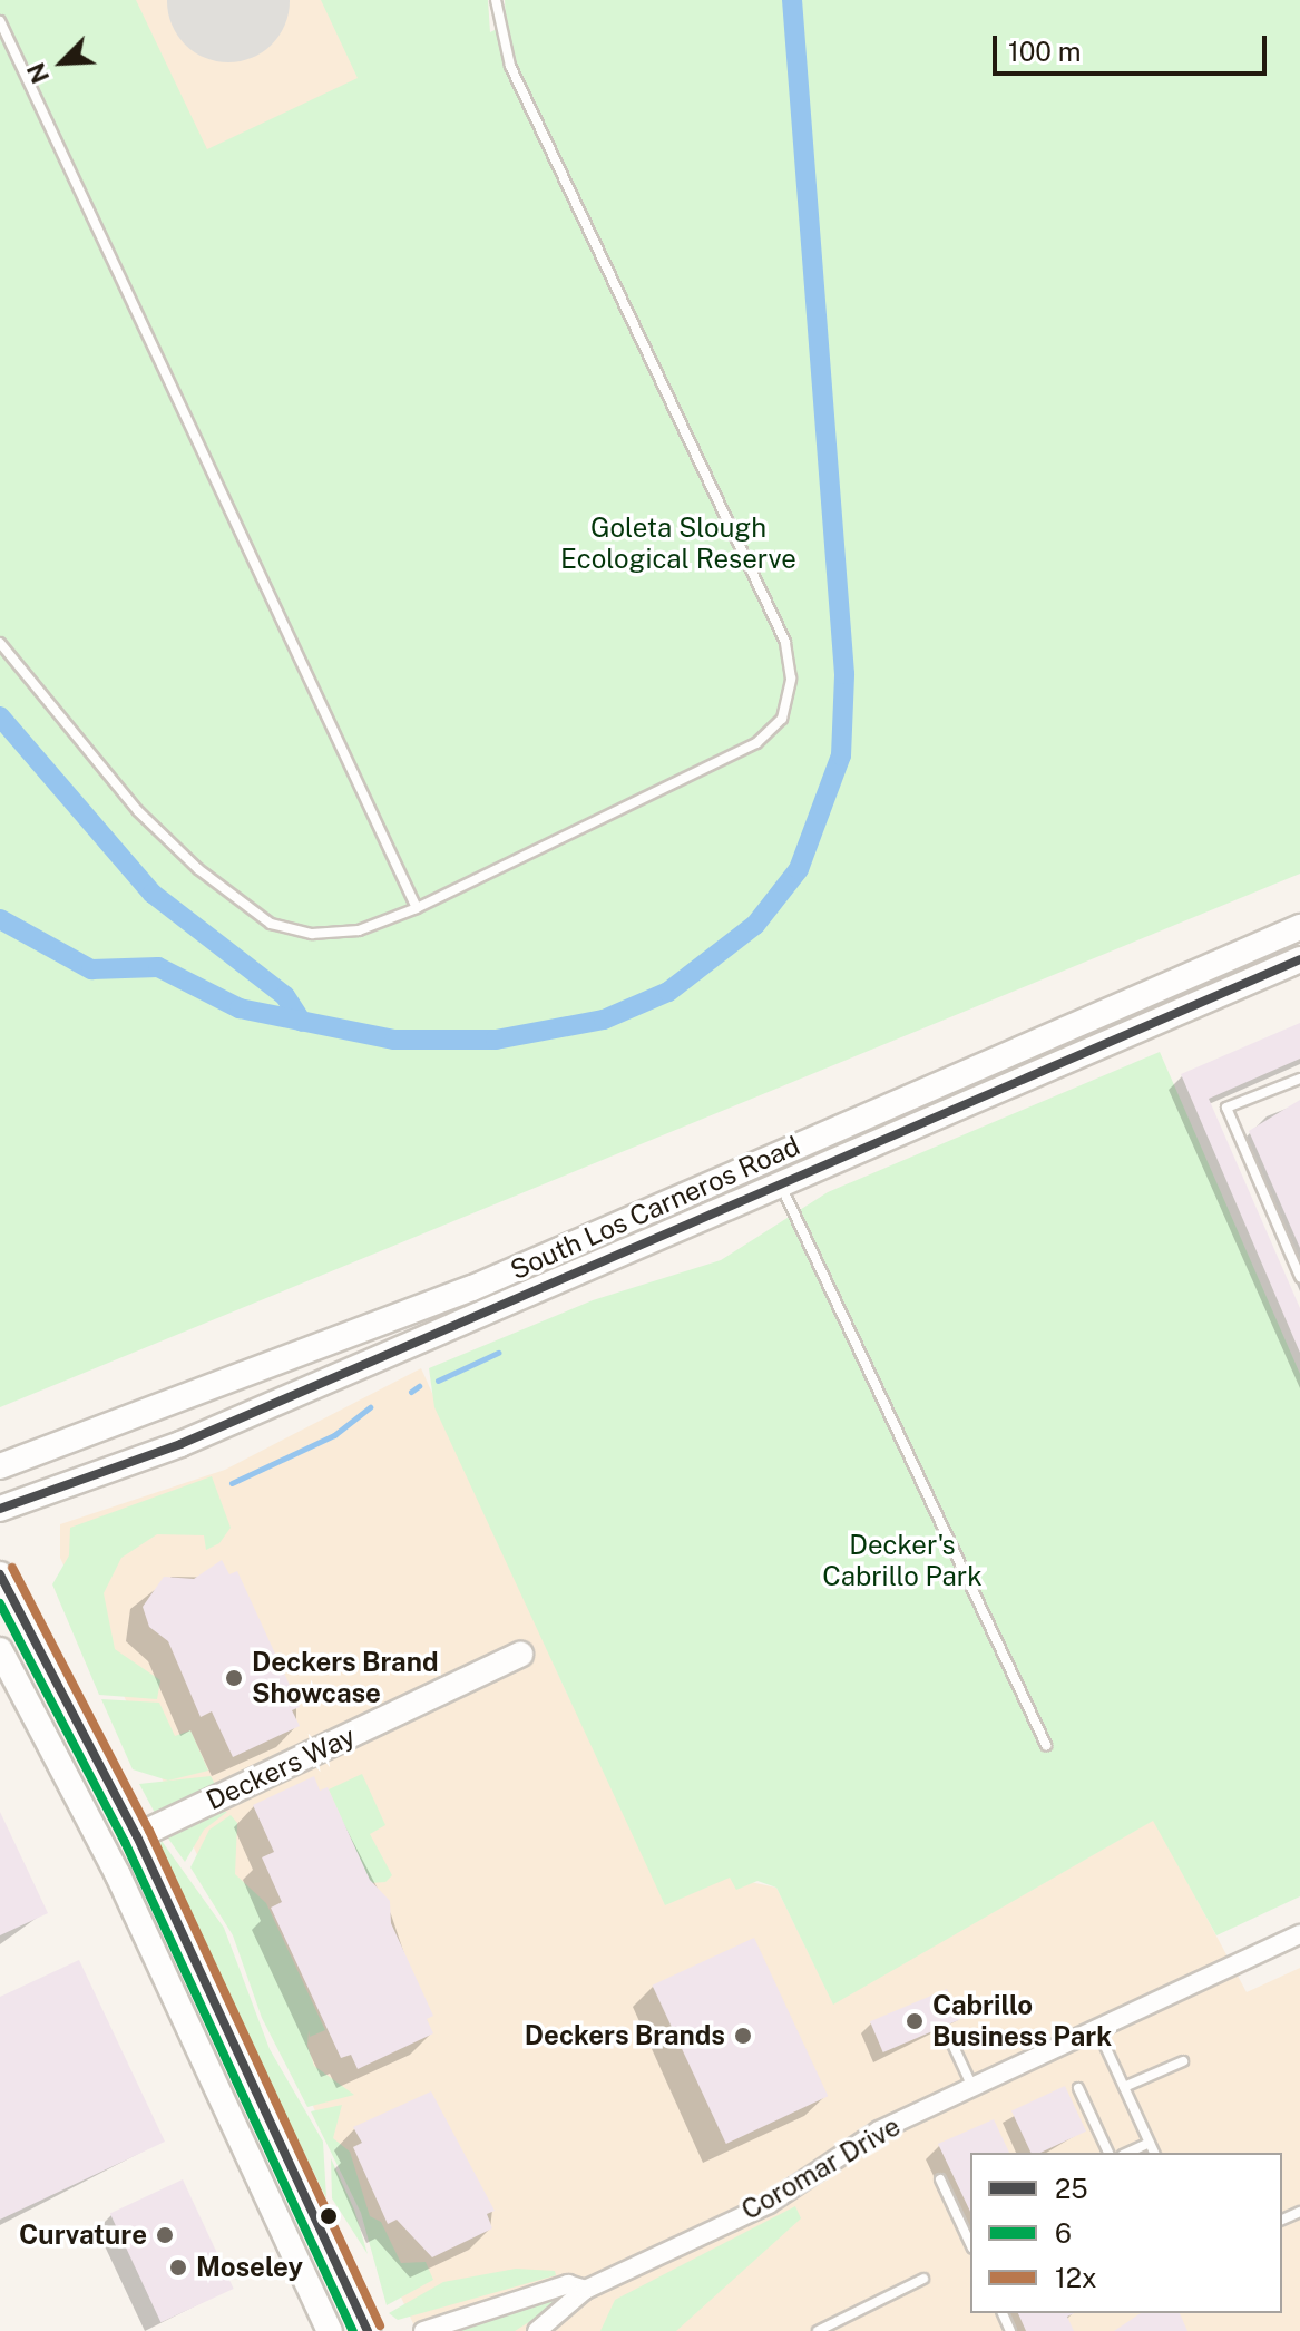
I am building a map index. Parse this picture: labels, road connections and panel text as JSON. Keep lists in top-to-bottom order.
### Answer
{
  "streets": {
    "main road": ["South Los Carneros Road", "Deckers Way"],
    "street": ["Coromar Drive"]
  },
  "parks": ["Goleta Slough Ecological Reserve", "Decker's Cabrillo Park"],
  "places": [
    "Deckers Brand Showcase",
    "Cabrillo Business Park",
    "Deckers Brands",
    "Curvature",
    "Moseley"
  ],
  "lines": ["transit line 25", "transit line 12x", "transit line 6"],
  "legend": ["25", "6", "12x"],
  "scale_bar": "100 m",
  "north": "bottom left"
}
